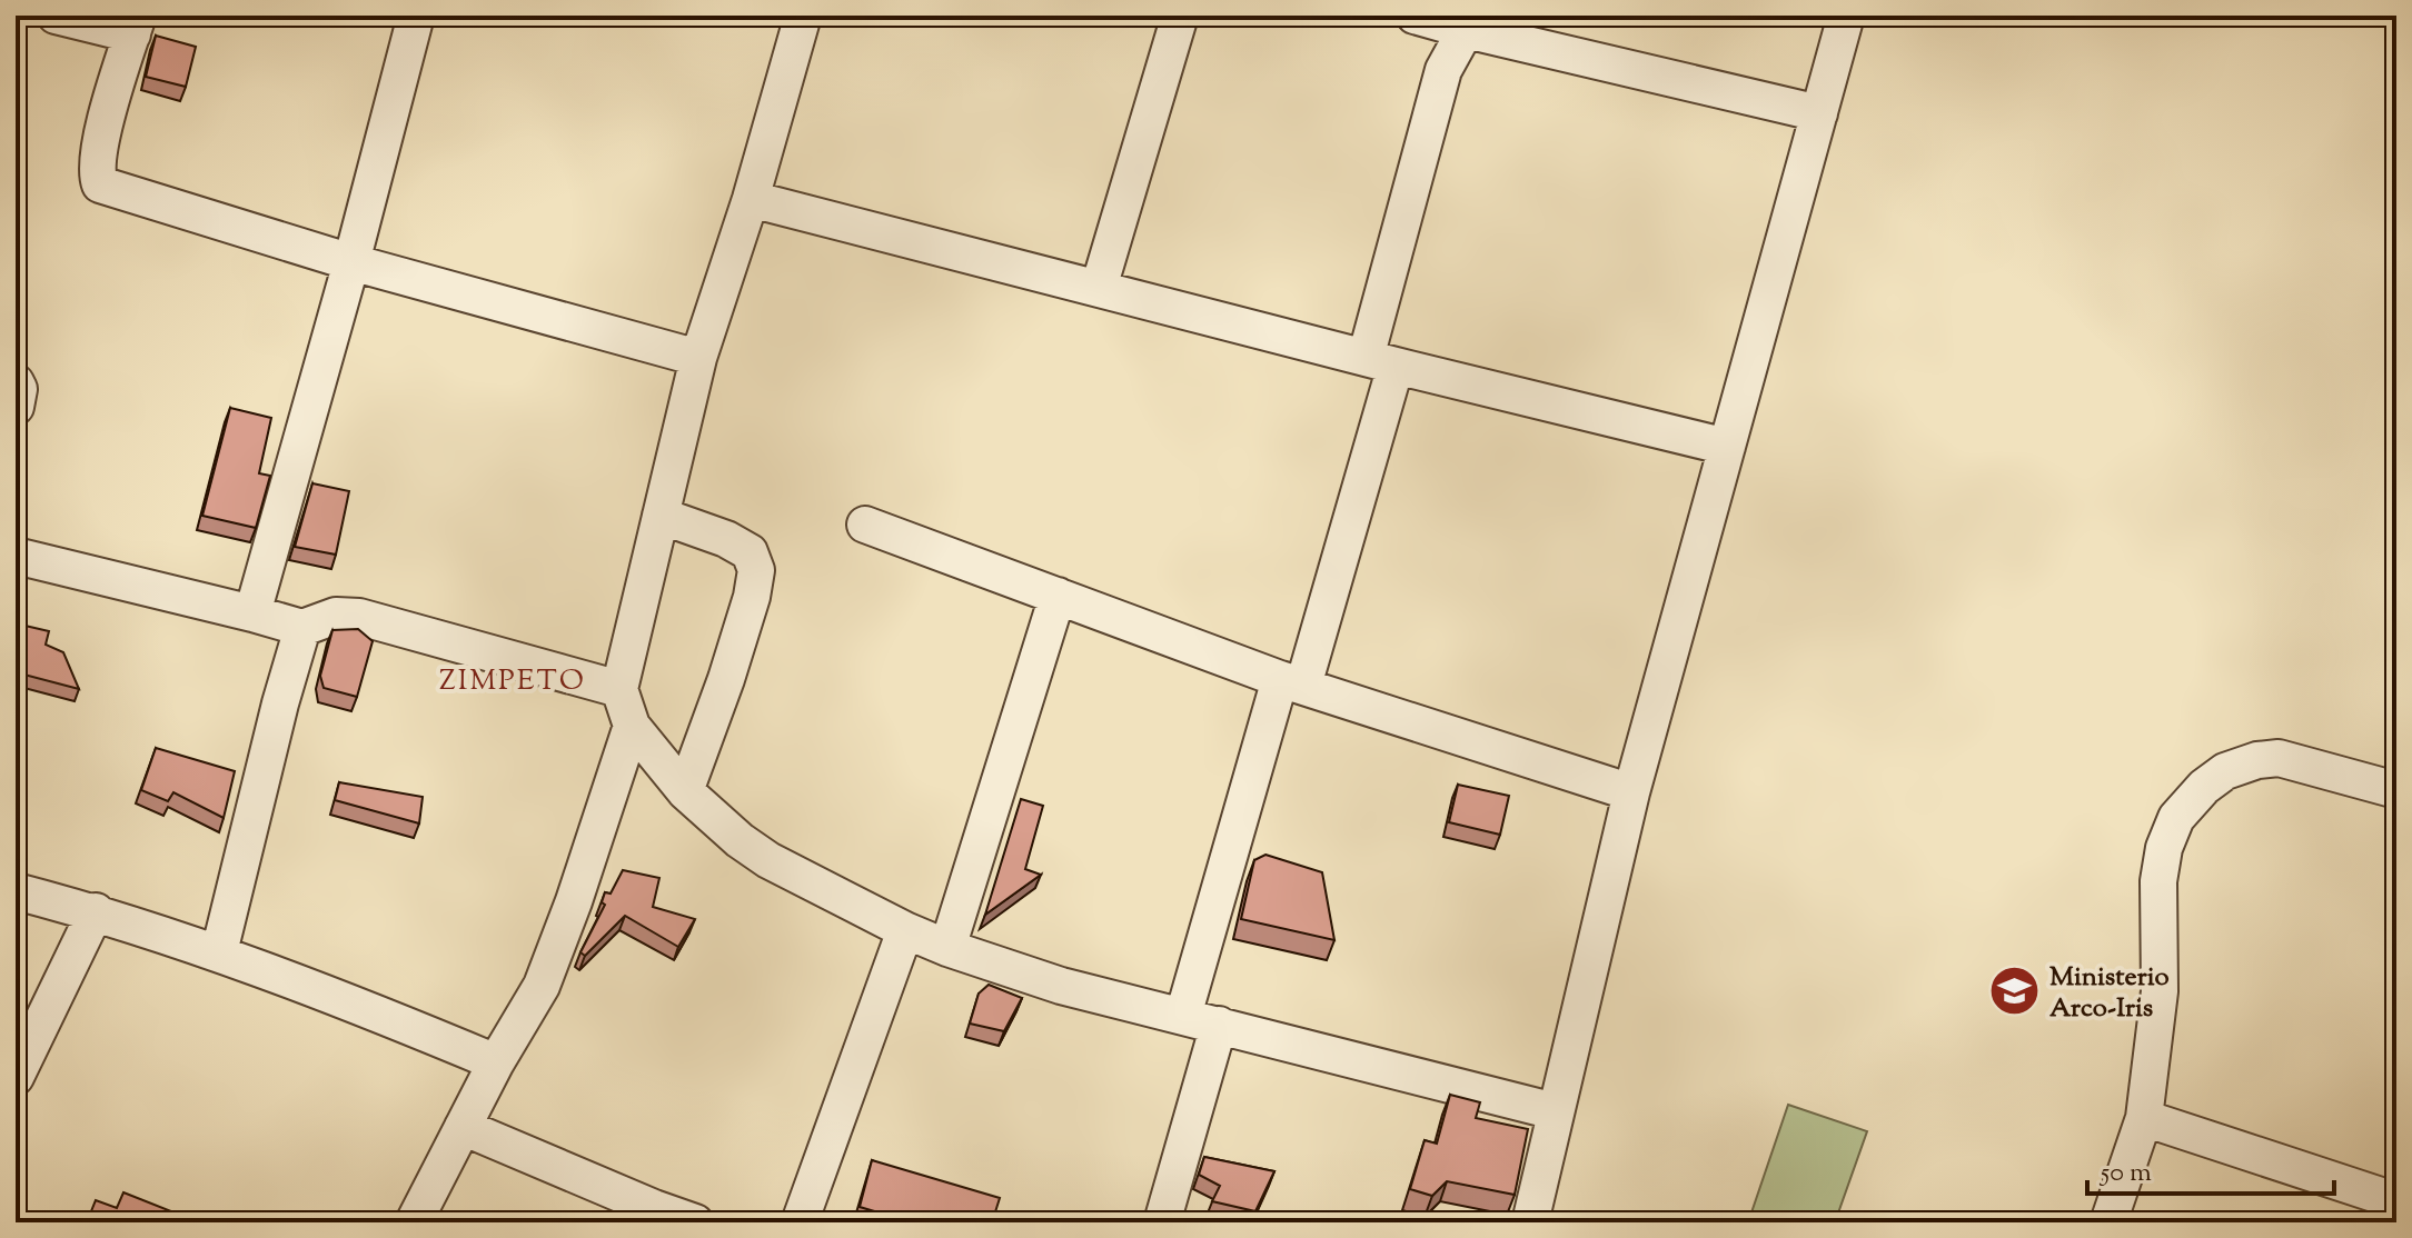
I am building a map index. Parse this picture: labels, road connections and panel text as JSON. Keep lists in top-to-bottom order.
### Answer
{
  "districts": ["ZIMPETO"],
  "places": {
    "school or university": ["Ministerio Arco-Iris"]
  },
  "scale_bar": "50 m"
}
